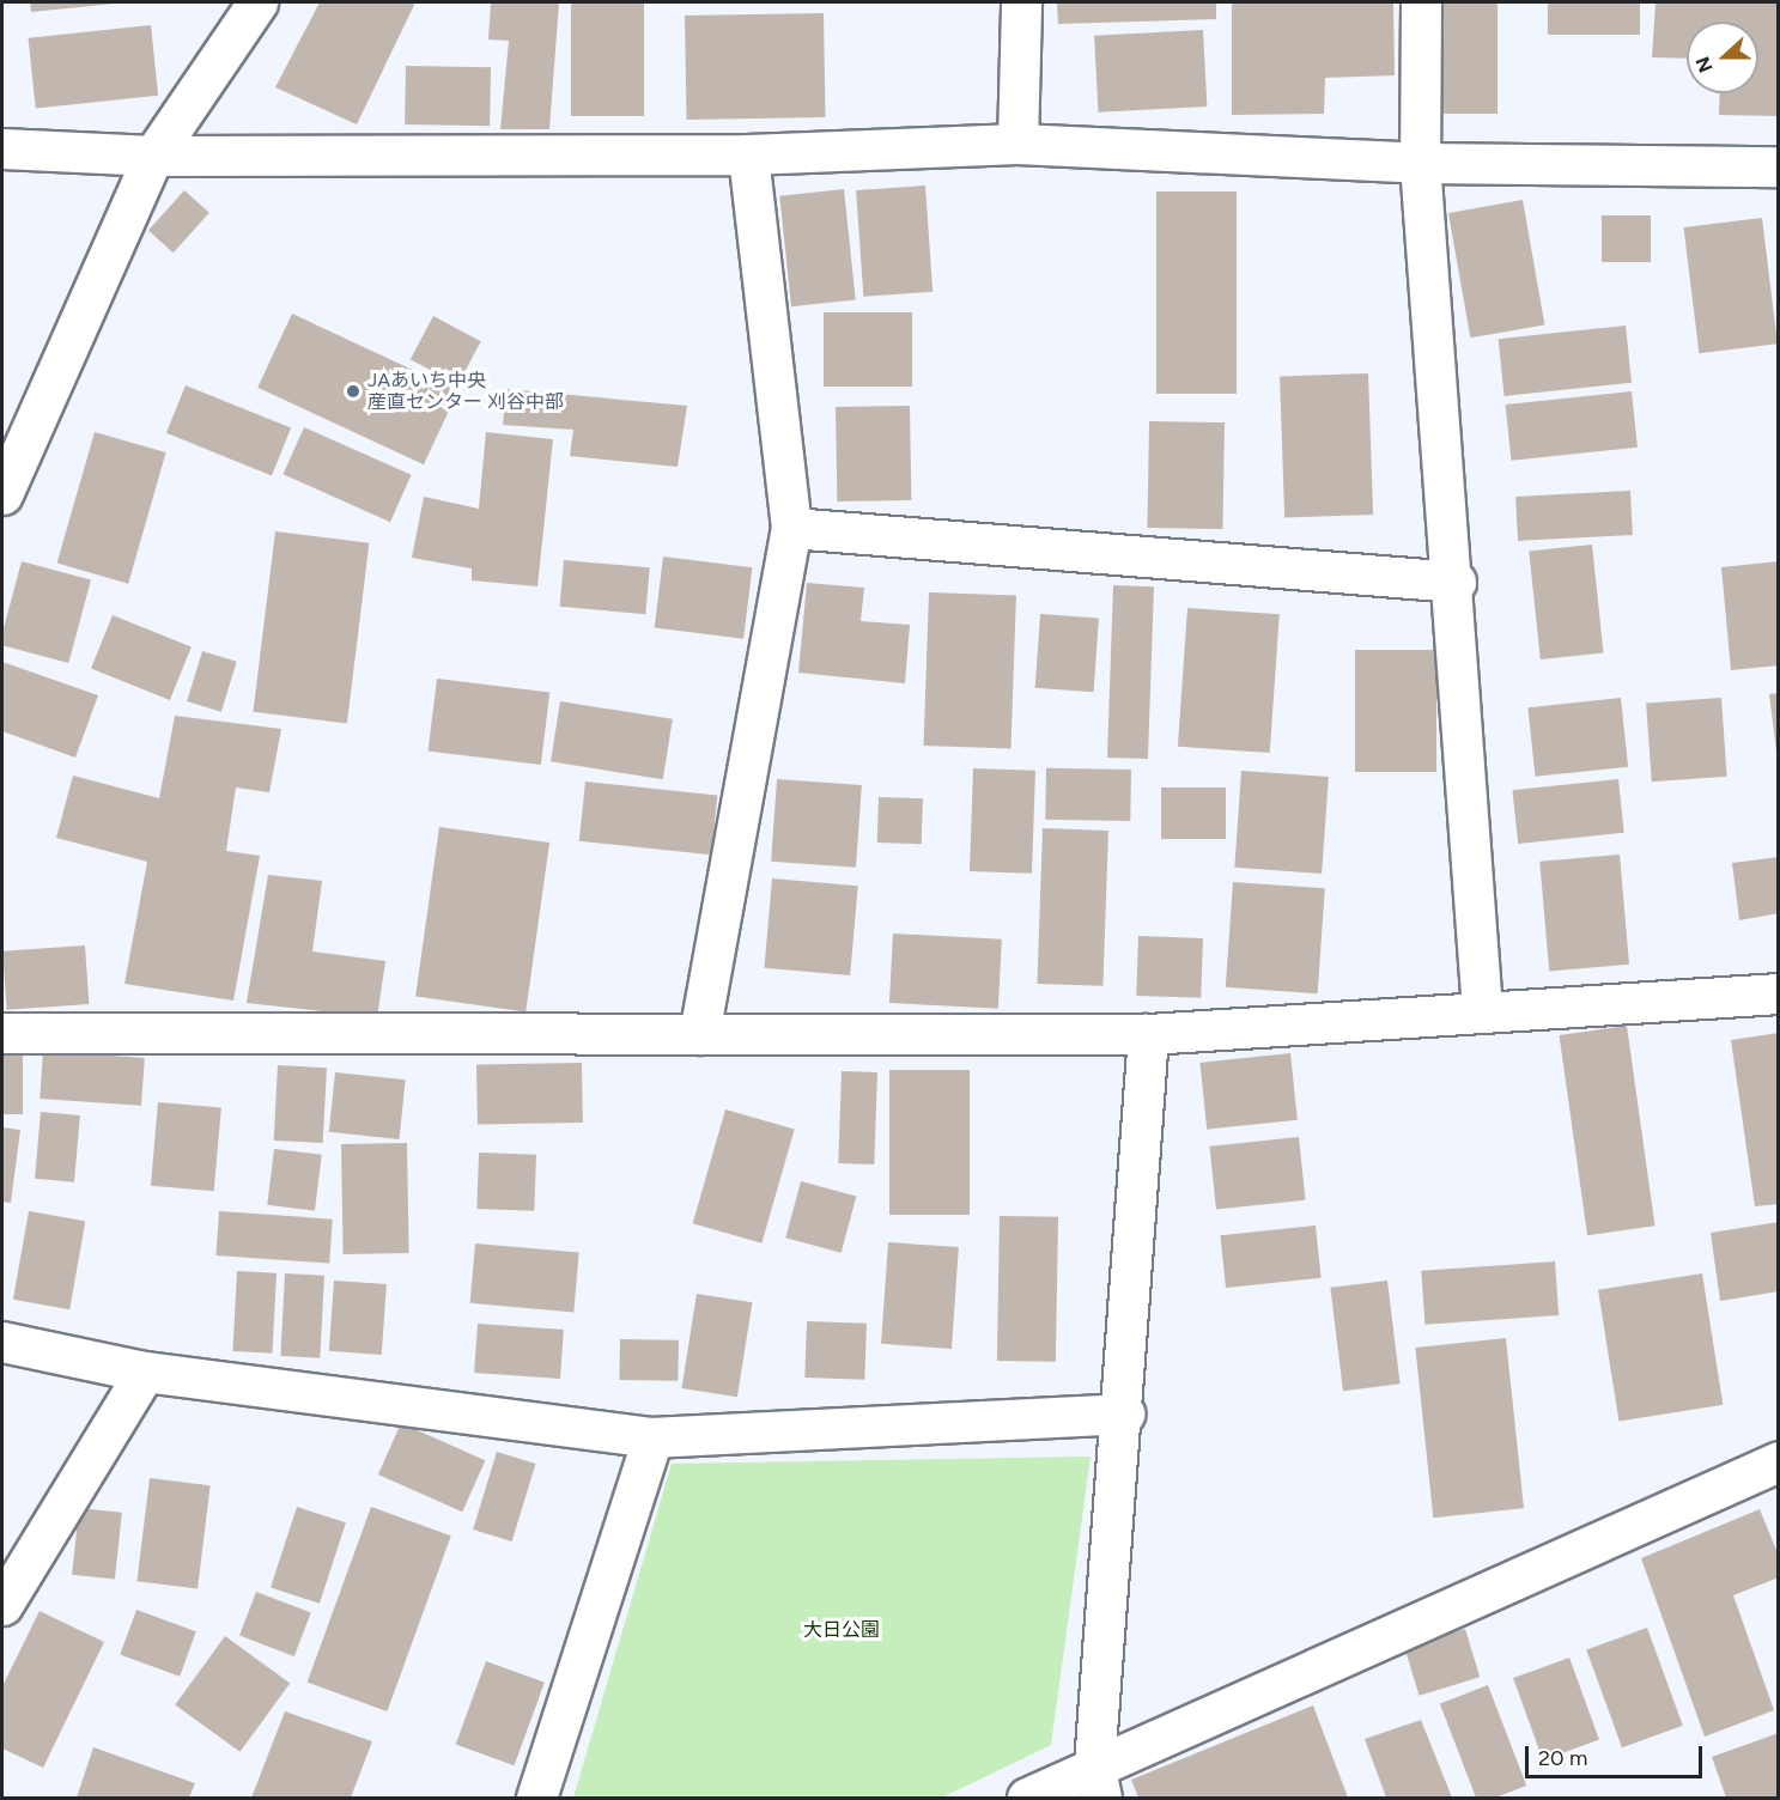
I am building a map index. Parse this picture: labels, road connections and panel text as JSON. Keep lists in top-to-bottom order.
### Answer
{
  "parks": ["大日公園"],
  "places": ["JAあいち中央 産直センター 刈谷中部"],
  "scale_bar": "20 m",
  "north": "left"
}
